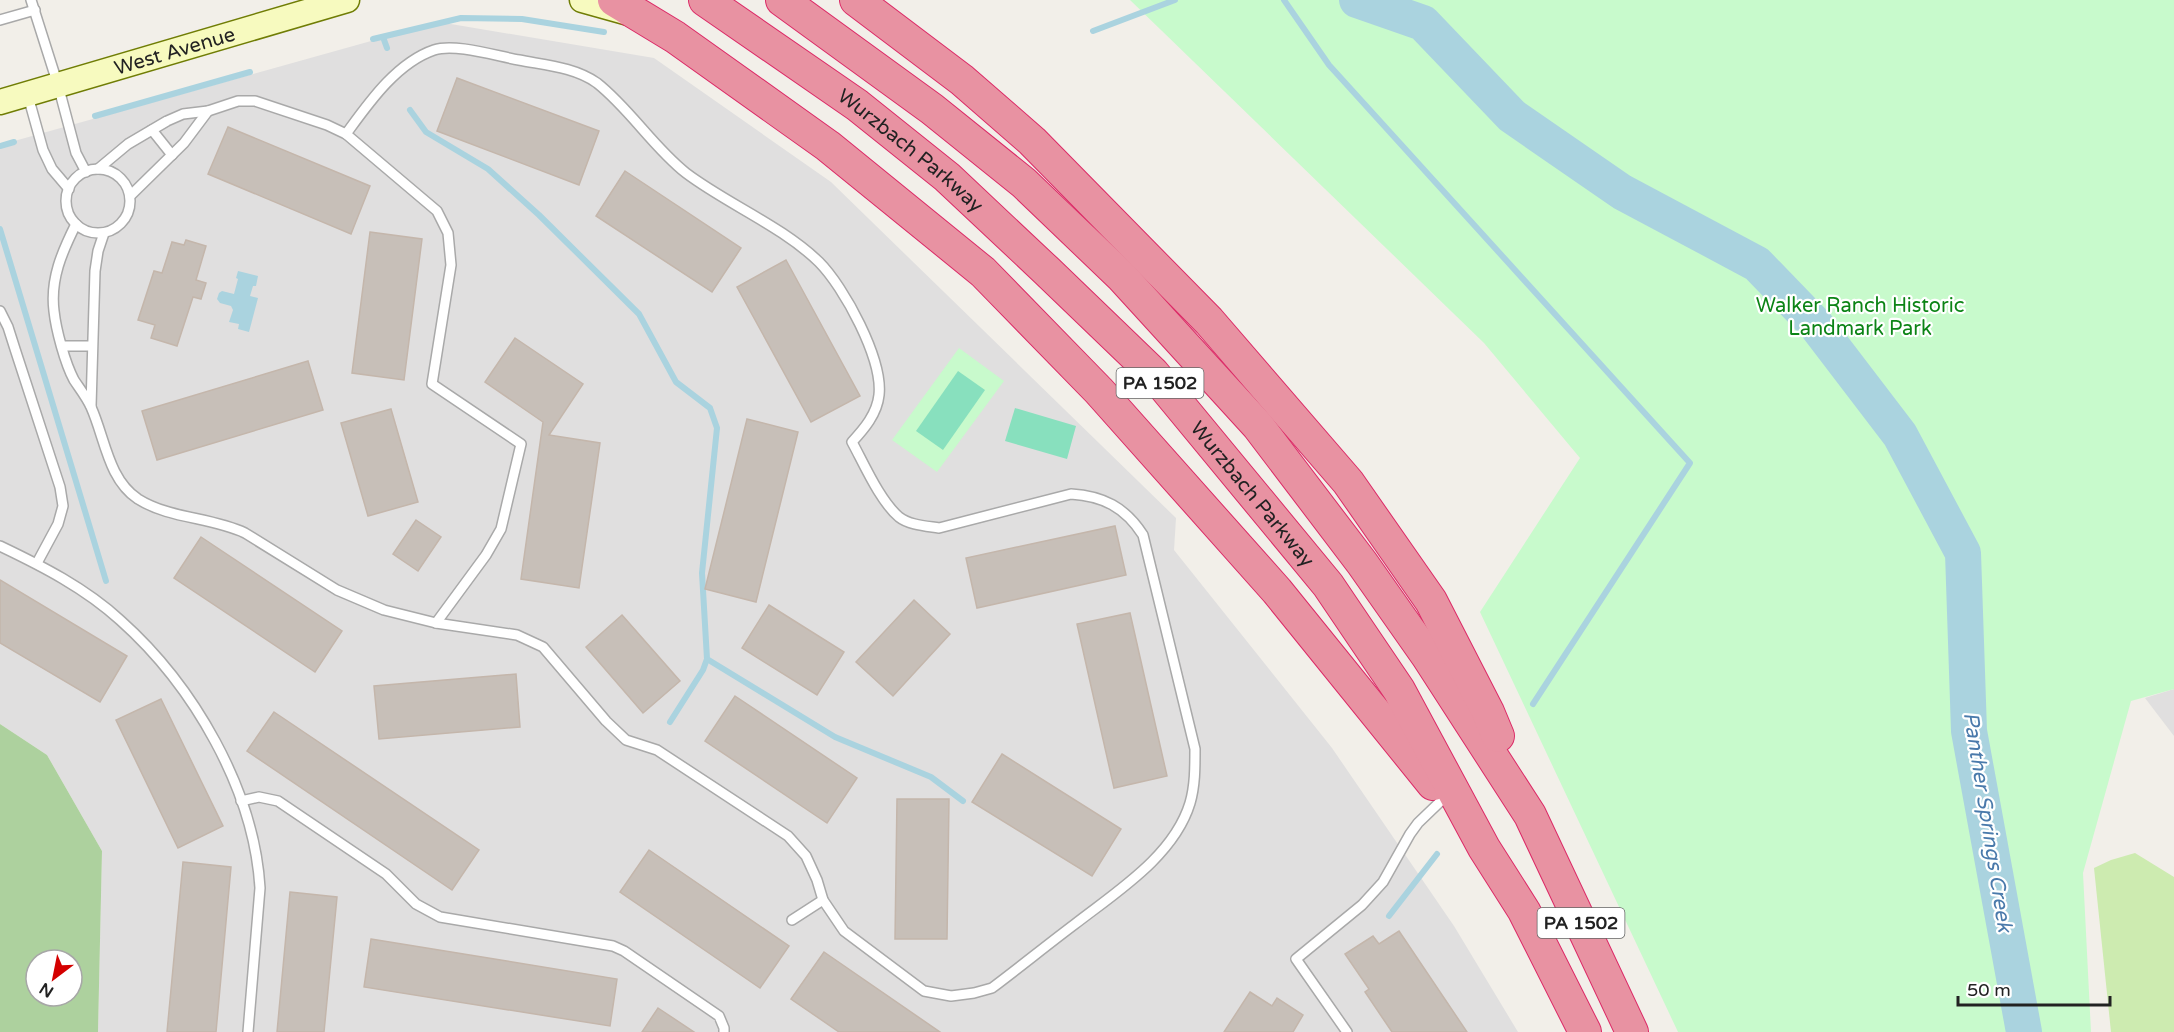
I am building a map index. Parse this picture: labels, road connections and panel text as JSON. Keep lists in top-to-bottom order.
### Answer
{
  "streets": {
    "highway": ["Wurzbach Parkway", "PA 1502"],
    "main road": ["West Avenue"]
  },
  "water": ["Panther Springs Creek"],
  "parks": ["Walker Ranch Historic Landmark Park"],
  "scale_bar": "50 m",
  "north": "bottom left"
}
